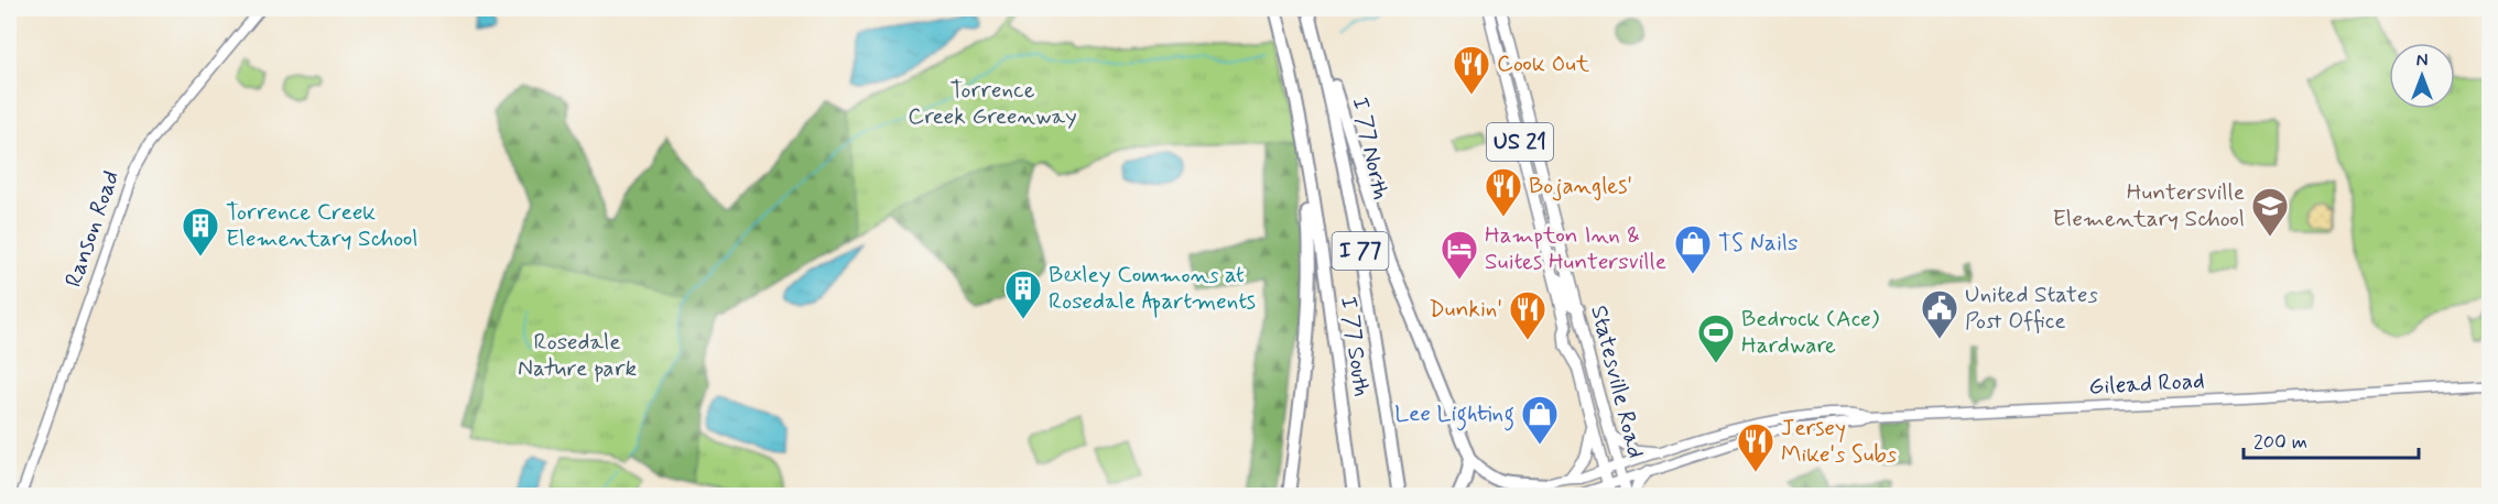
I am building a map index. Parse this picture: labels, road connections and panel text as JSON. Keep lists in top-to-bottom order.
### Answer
{
  "streets": {
    "highway": ["I 77 North", "I 77", "I 77 South"],
    "main road": [
      "US 21",
      "Ranson Road",
      "Statesville Road",
      "Gilead Road"
    ]
  },
  "crossings": [
    ["Statesville Road", "Gilead Road"]
  ],
  "parks": ["Torrence Creek Greenway", "Rosedale Nature park"],
  "places": {
    "restaurant": [
      "Cook Out",
      "Bojangles'",
      "Dunkin'",
      "Jersey Mike's Subs"
    ],
    "school or university": ["Huntersville Elementary School"],
    "building": ["Torrence Creek Elementary School", "Bexley Commons at Rosedale Apartments"],
    "shop": ["TS Nails", "Lee Lighting"],
    "hotel": ["Hampton Inn & Suites Huntersville"],
    "public building": ["United States Post Office"],
    "sports": ["Bedrock (Ace) Hardware"]
  },
  "scale_bar": "200 m",
  "north": "top"
}
